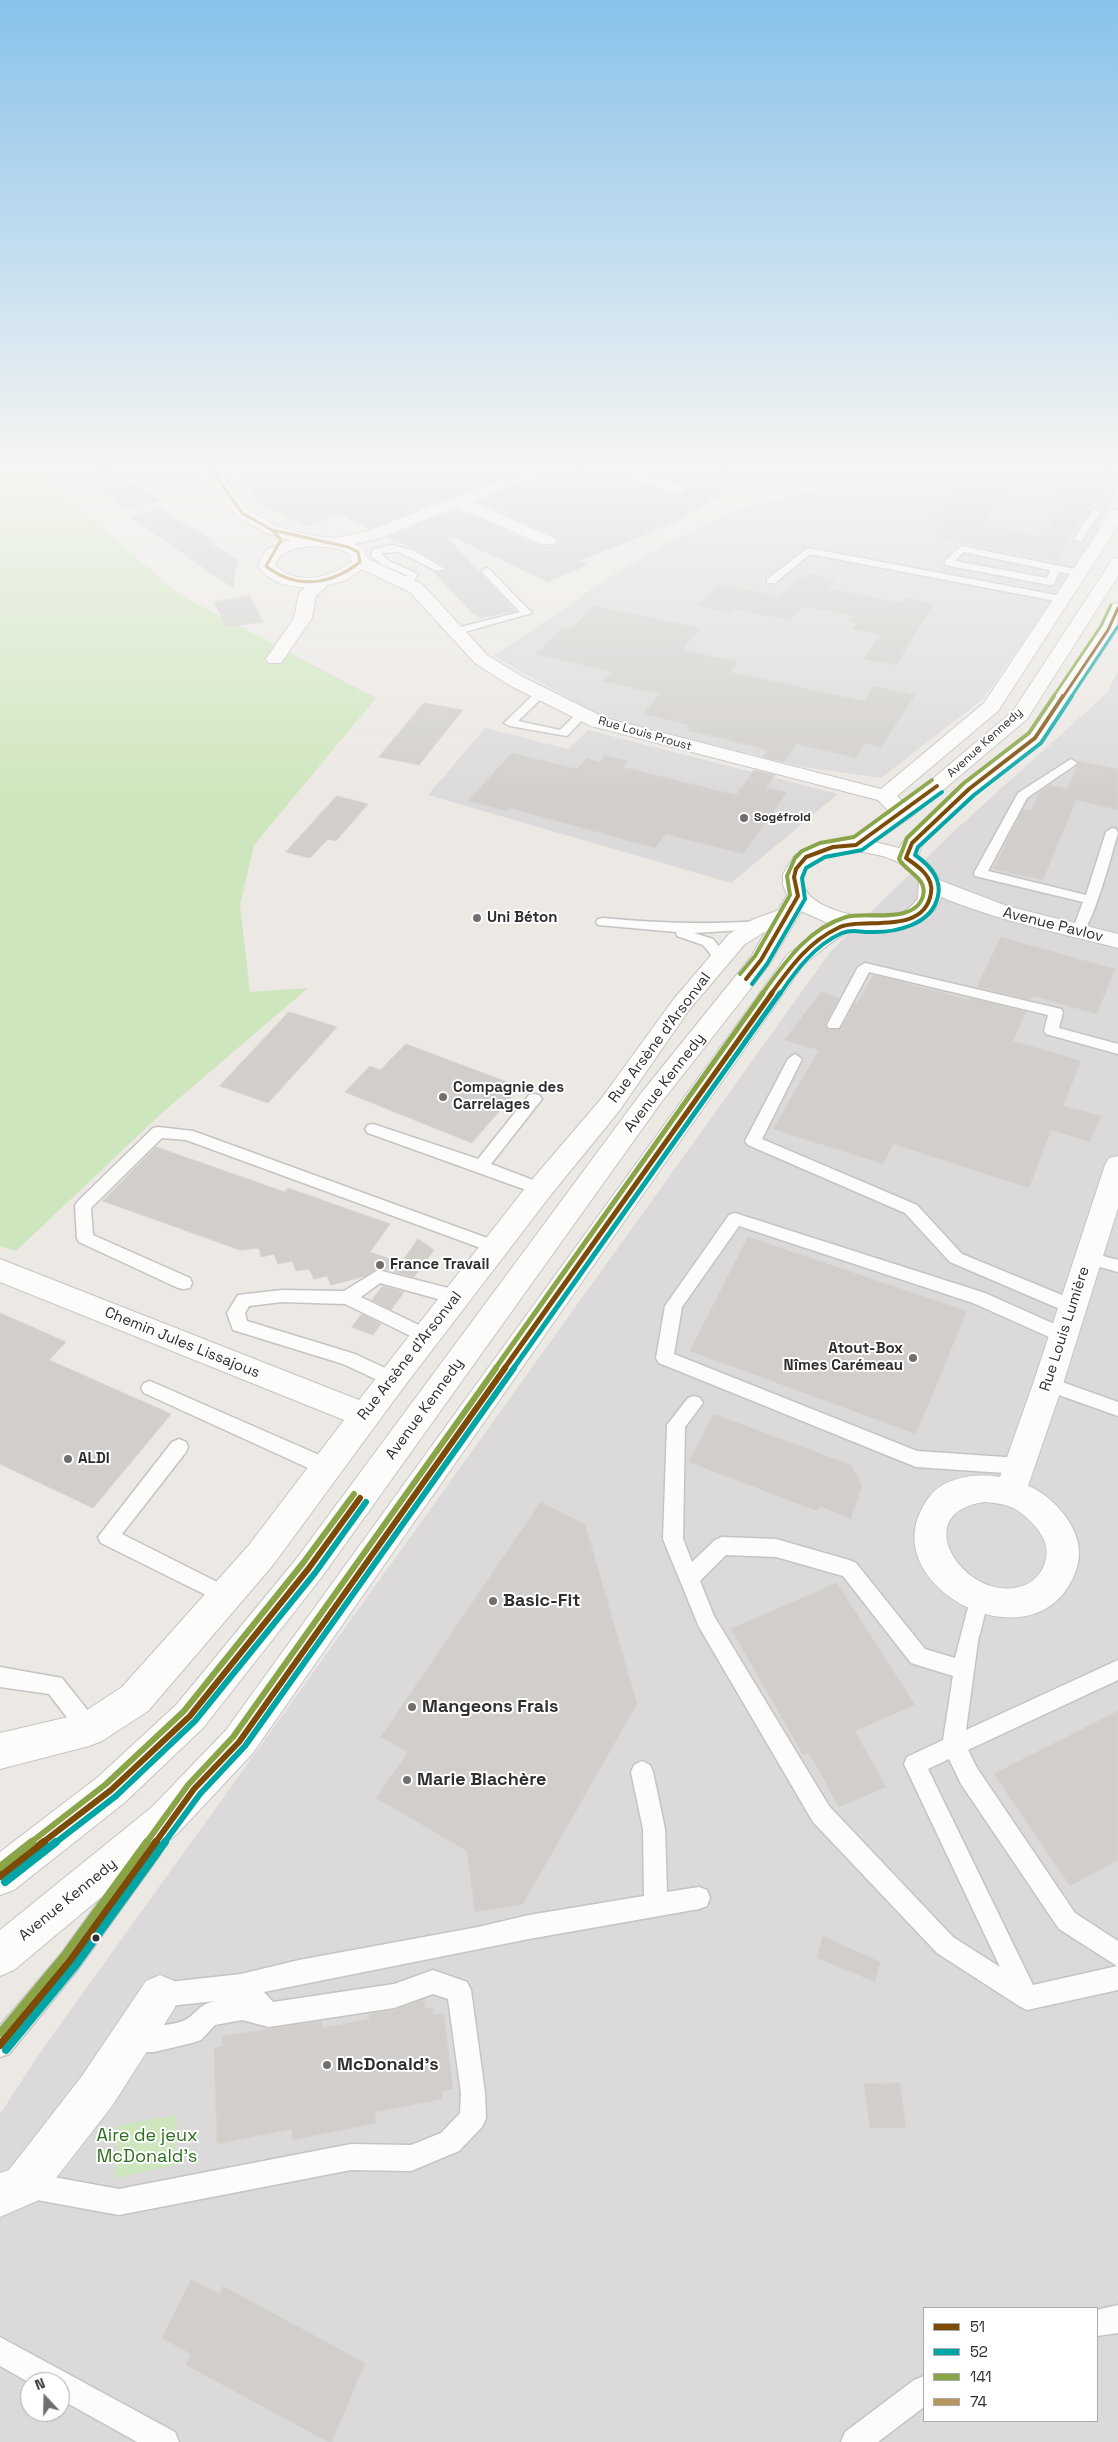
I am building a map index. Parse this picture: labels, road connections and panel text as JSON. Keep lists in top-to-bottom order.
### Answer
{
  "streets": {
    "street": [
      "Rue Louis Proust",
      "Avenue Kennedy",
      "Avenue Pavlov",
      "Rue Arsène d'Arsonval",
      "Rue Louis Lumière",
      "Chemin Jules Lissajous"
    ]
  },
  "crossings": [
    ["Rue Louis Proust", "Avenue Kennedy"],
    ["Avenue Kennedy", "Rue Arsène d'Arsonval"],
    ["Rue Arsène d'Arsonval", "Chemin Jules Lissajous"]
  ],
  "parks": ["Aire de jeux McDonald's"],
  "places": [
    "Sogéfroid",
    "Uni Béton",
    "Compagnie des Carrelages",
    "France Travail",
    "Atout-Box Nîmes Carémeau",
    "ALDI",
    "Basic-Fit",
    "Mangeons Frais",
    "Marie Blachère",
    "McDonald's"
  ],
  "lines": [
    "transit line 74",
    "transit line 141",
    "transit line 51",
    "transit line 52"
  ],
  "legend": [
    "51",
    "52",
    "141",
    "74"
  ],
  "north": "top"
}
